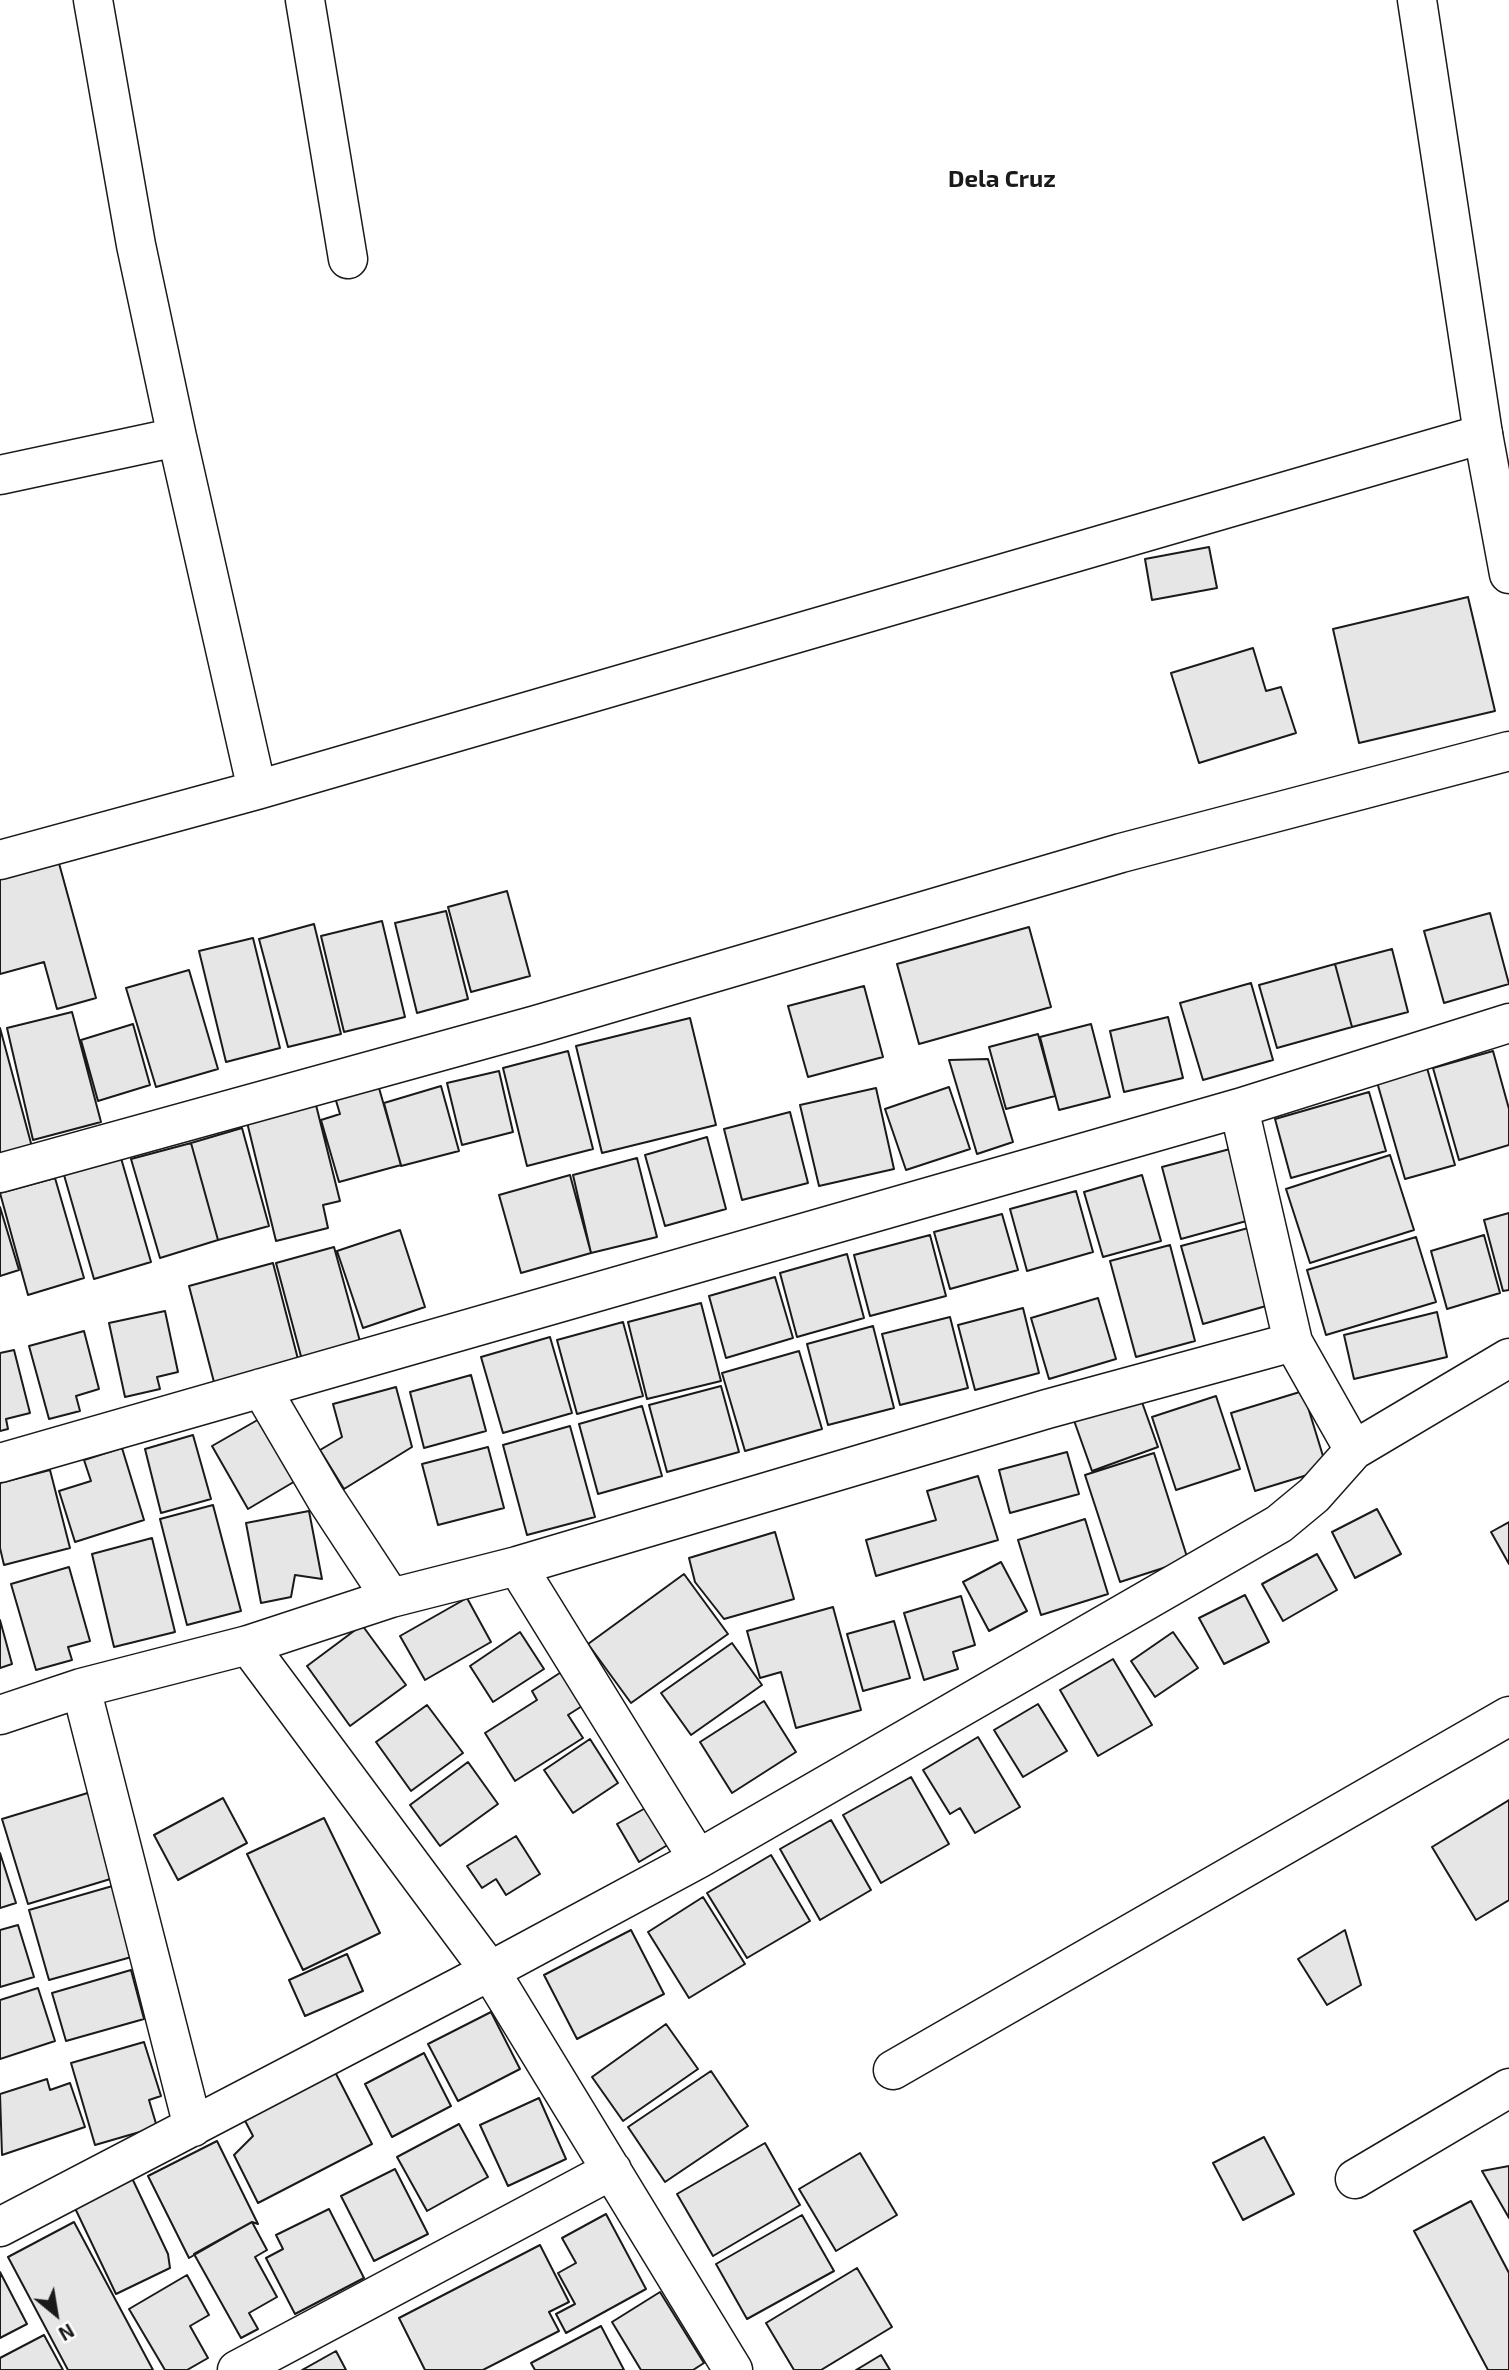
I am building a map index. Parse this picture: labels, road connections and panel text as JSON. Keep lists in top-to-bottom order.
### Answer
{
  "districts": ["Dela Cruz"],
  "north": "bottom right"
}
